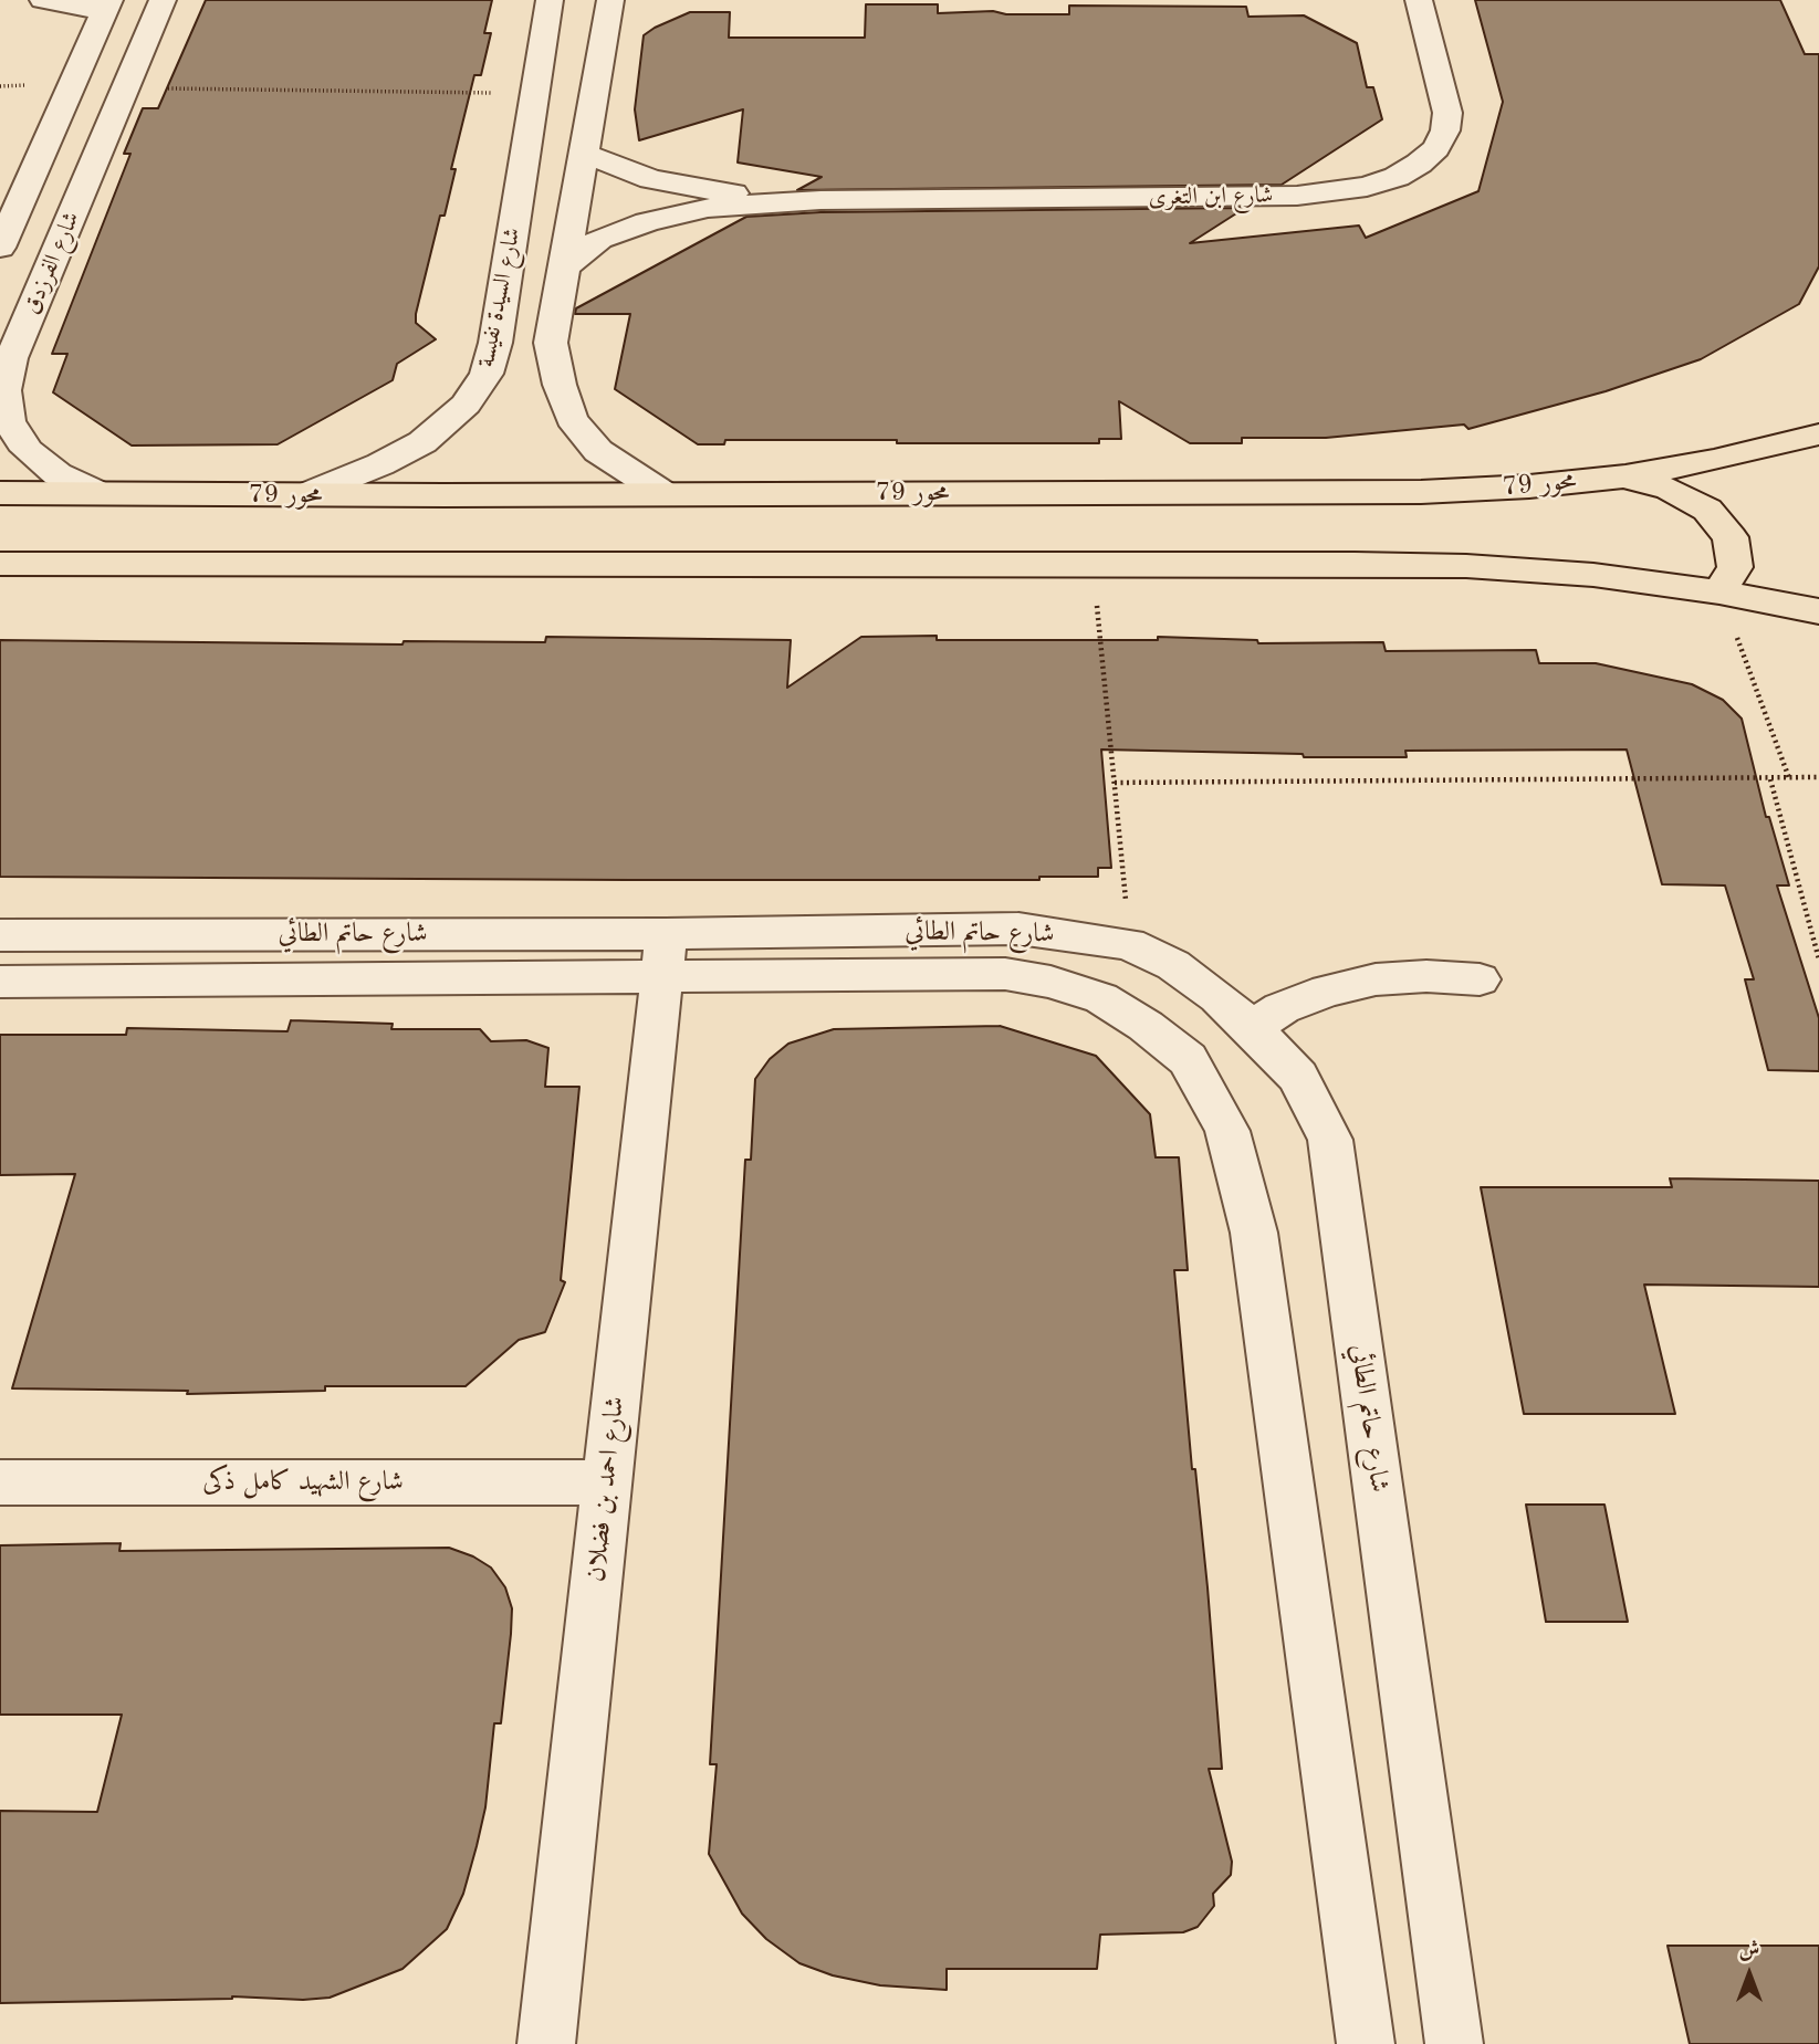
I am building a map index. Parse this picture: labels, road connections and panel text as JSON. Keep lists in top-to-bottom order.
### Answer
{
  "streets": {
    "main road": ["محور 79"],
    "street": [
      "شارع ابن التغرى",
      "شارع الفرزدق",
      "شارع السيدة نفيسة",
      "شارع حاتم الطائي",
      "شارع الشهيد كامل ذكى",
      "شارع احمد بن فضلان"
    ]
  },
  "crossings": [
    ["شارع الفرزدق", "محور 79"],
    ["شارع السيدة نفيسة", "محور 79"],
    ["شارع حاتم الطائي", "شارع احمد بن فضلان"],
    ["شارع الشهيد كامل ذكى", "شارع احمد بن فضلان"]
  ],
  "north": "top"
}
